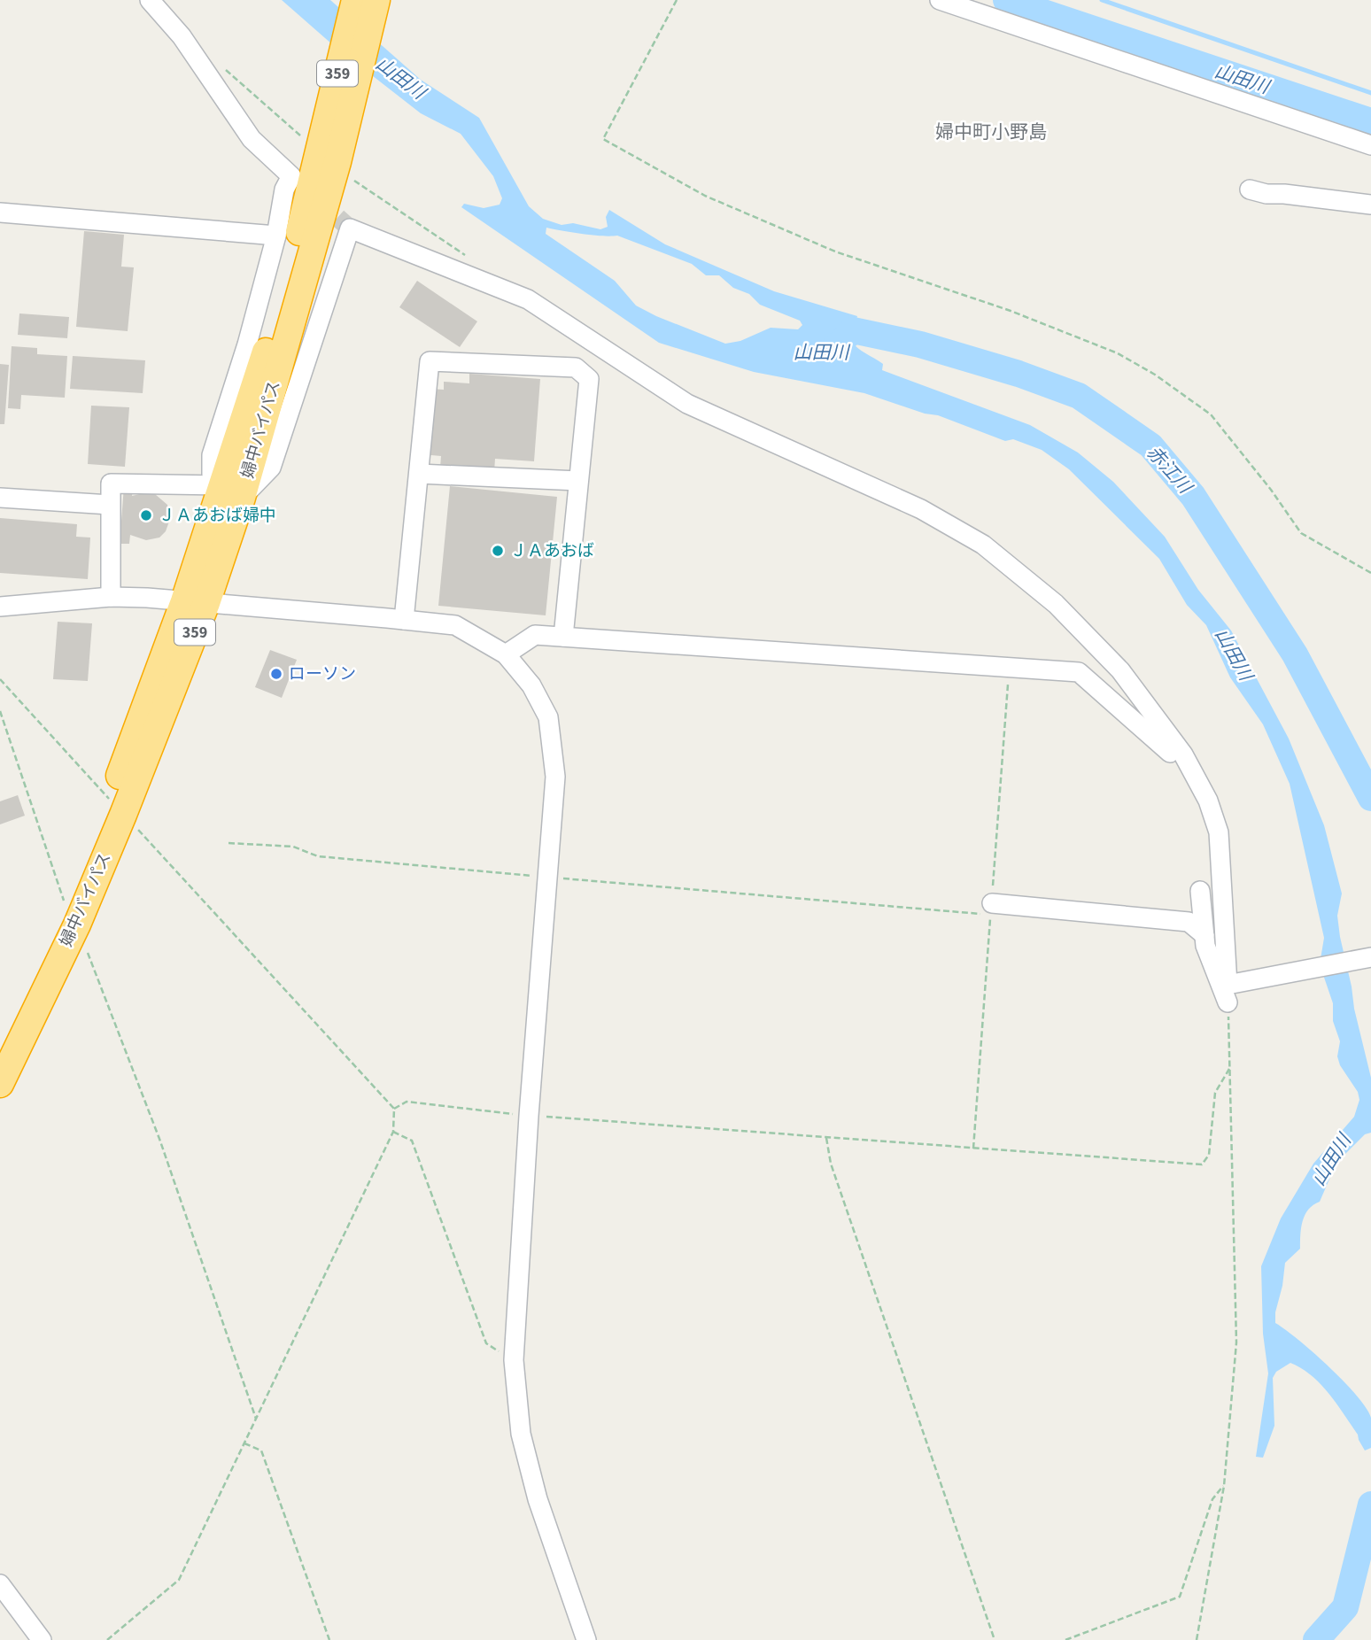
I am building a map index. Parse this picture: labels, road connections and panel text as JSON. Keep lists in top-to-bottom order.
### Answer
{
  "streets": {
    "highway": ["359", "婦中バイパス"]
  },
  "districts": ["婦中町小野島"],
  "water": ["山田川", "赤江川"],
  "places": ["ＪＡあおば婦中", "ＪＡあおば", "ローソン"]
}
